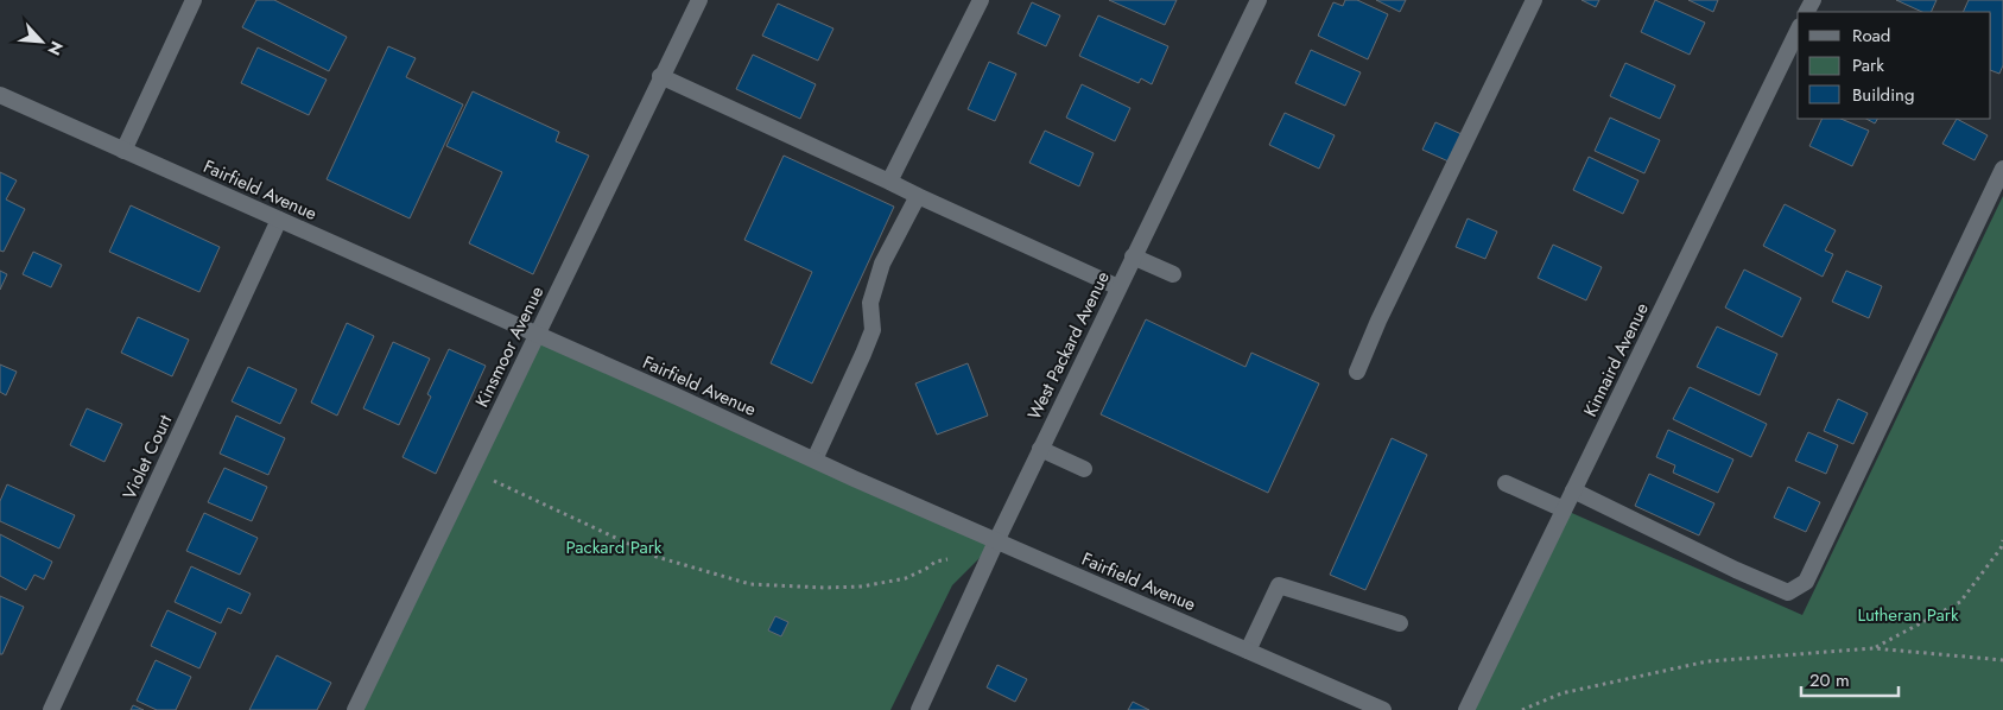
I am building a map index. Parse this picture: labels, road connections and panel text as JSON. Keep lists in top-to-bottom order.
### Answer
{
  "streets": {
    "street": [
      "Fairfield Avenue",
      "West Packard Avenue",
      "Kinsmoor Avenue",
      "Kinnaird Avenue",
      "Violet Court"
    ]
  },
  "crossings": [
    ["Fairfield Avenue", "West Packard Avenue"],
    ["Fairfield Avenue", "Kinsmoor Avenue"],
    ["Fairfield Avenue", "Violet Court"]
  ],
  "parks": ["Packard Park", "Lutheran Park"],
  "legend": ["Road", "Park", "Building"],
  "scale_bar": "20 m",
  "north": "bottom right"
}
